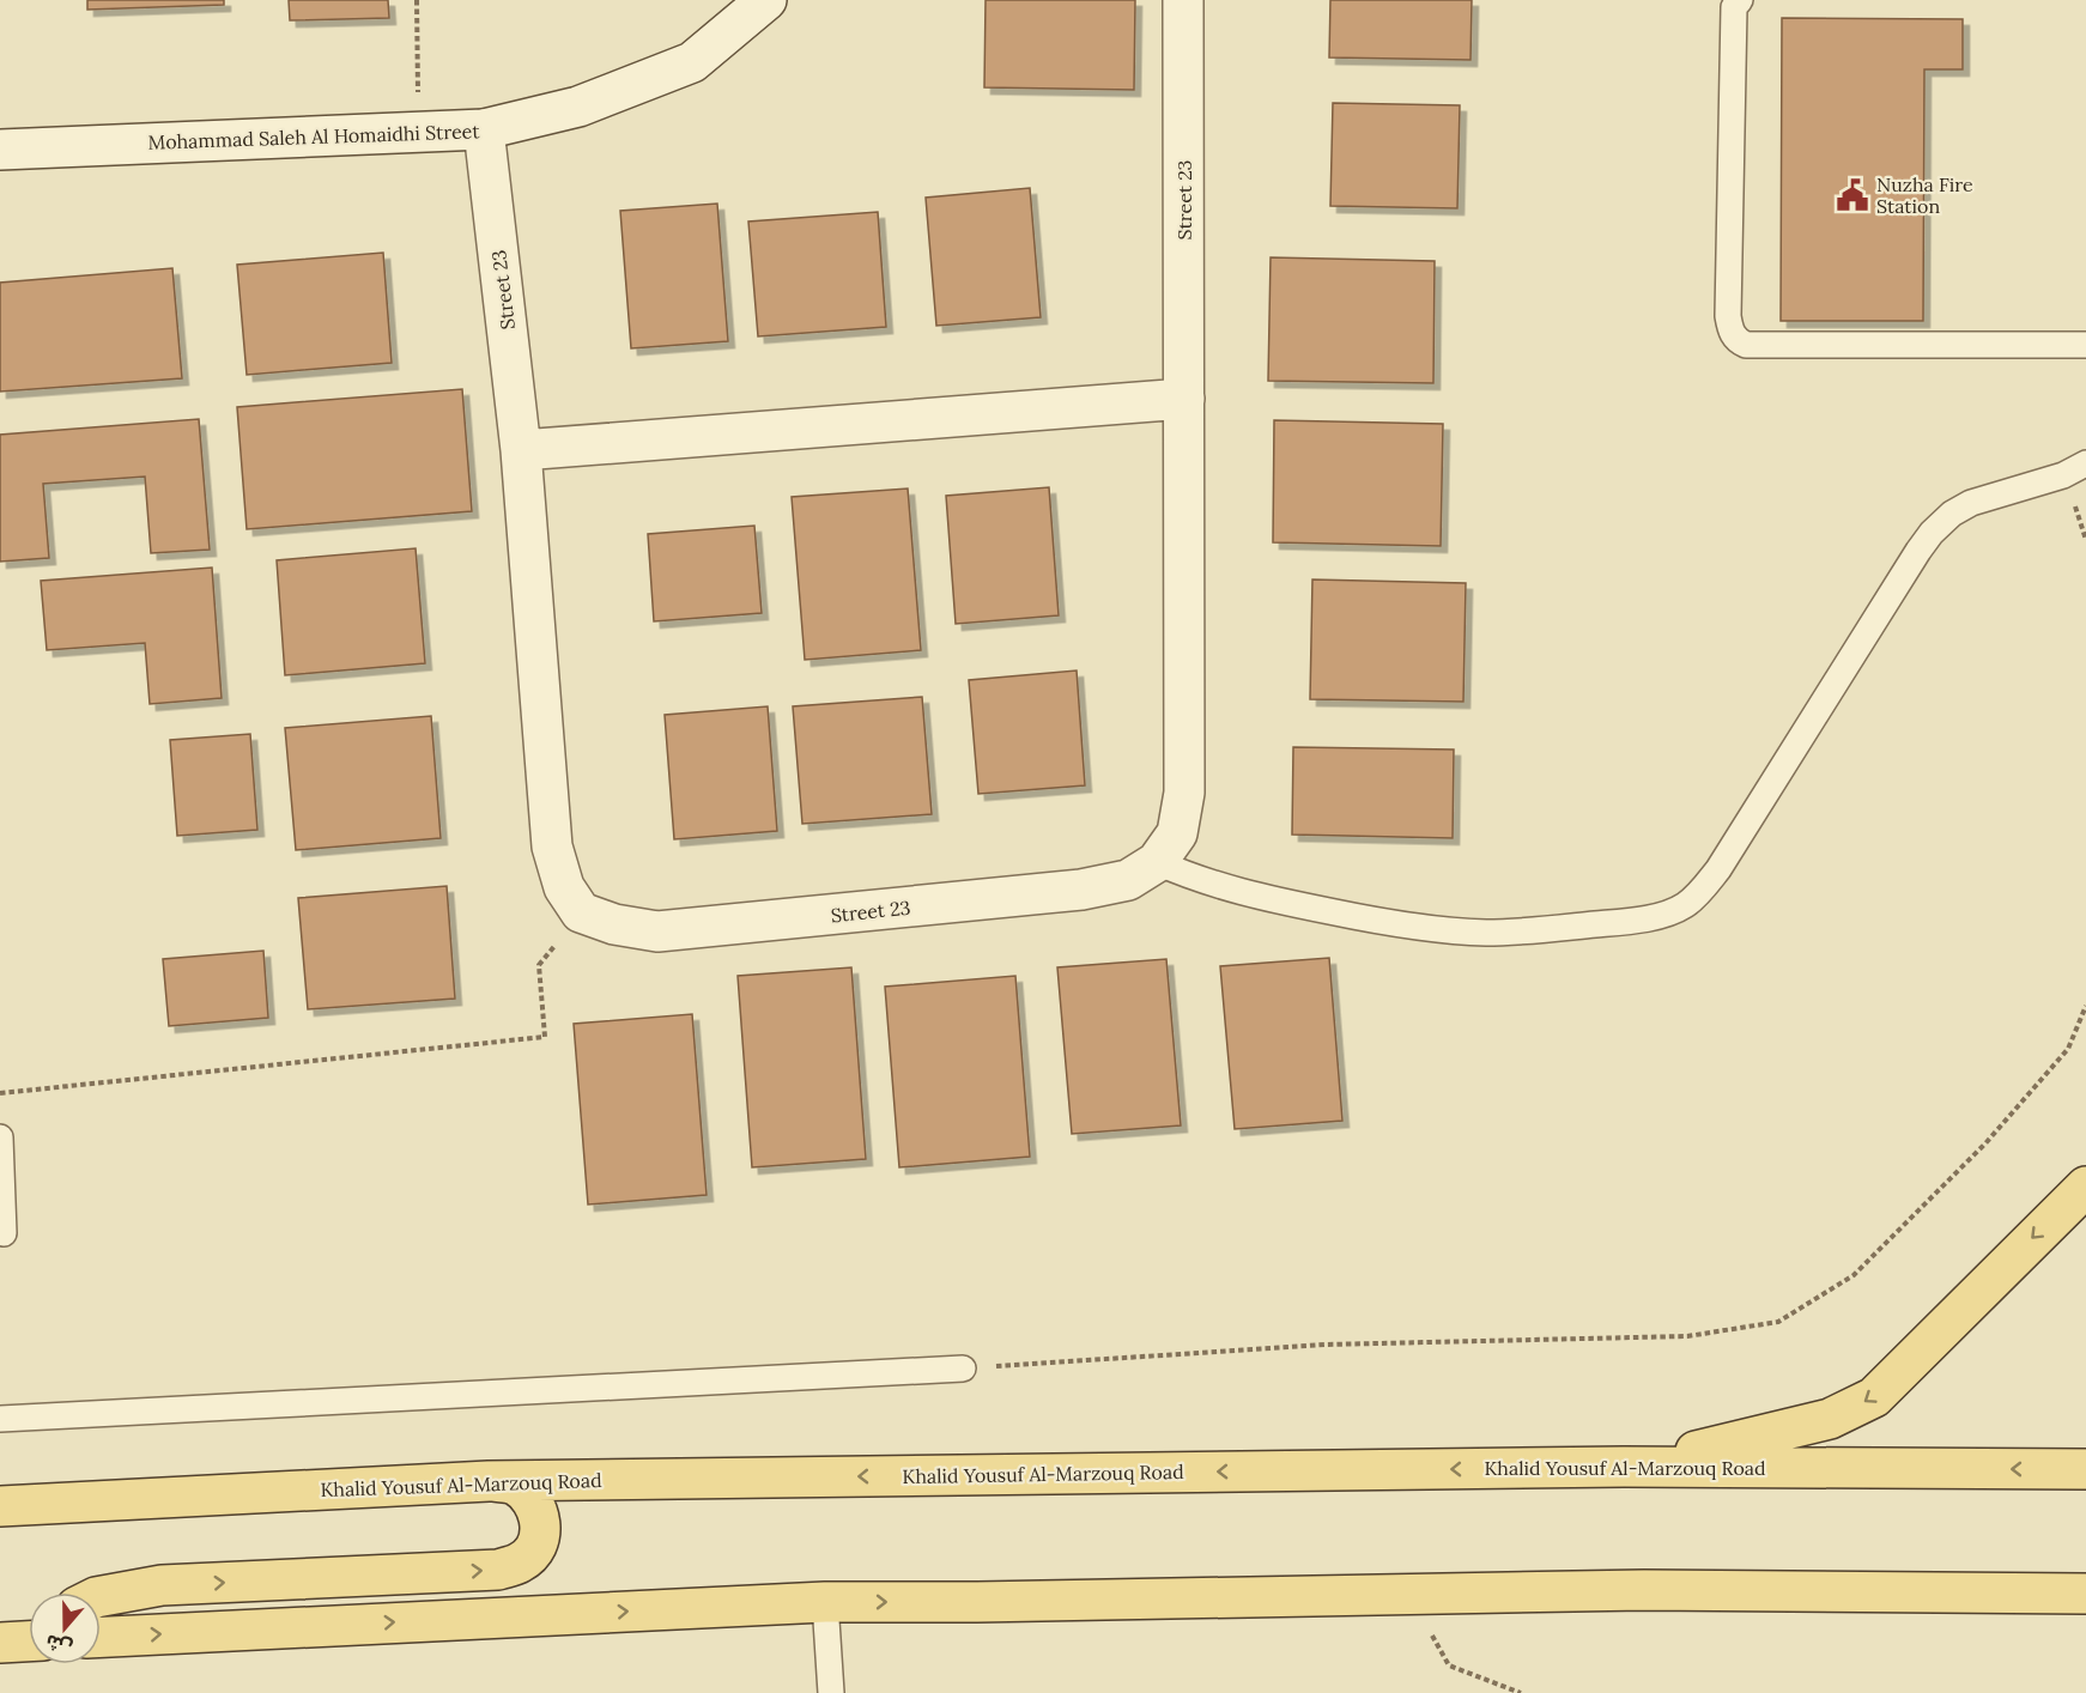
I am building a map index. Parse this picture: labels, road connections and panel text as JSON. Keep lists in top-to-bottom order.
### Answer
{
  "streets": {
    "main road": ["Khalid Yousuf Al-Marzouq Road"],
    "street": ["Mohammad Saleh Al Homaidhi Street", "Street 23"]
  },
  "crossings": [
    ["Mohammad Saleh Al Homaidhi Street", "Street 23"]
  ],
  "places": {
    "public building": ["Nuzha Fire Station"]
  },
  "north": "bottom"
}
